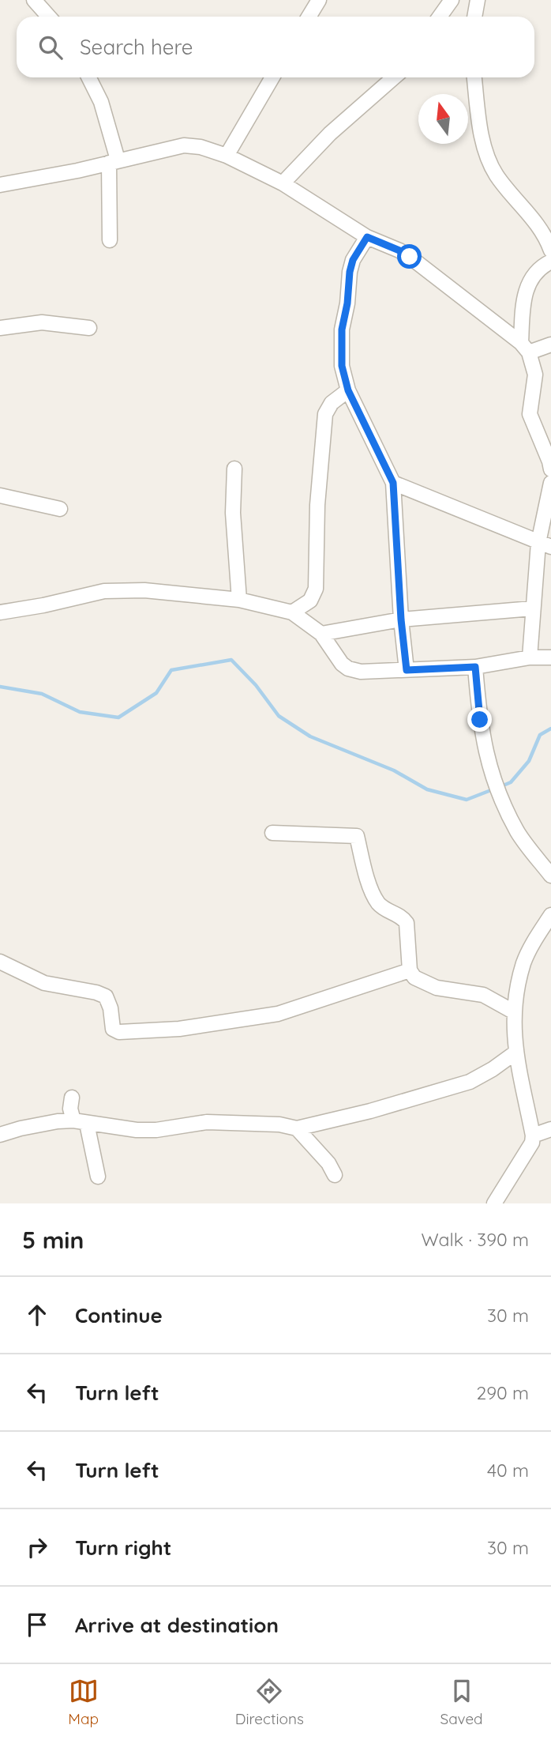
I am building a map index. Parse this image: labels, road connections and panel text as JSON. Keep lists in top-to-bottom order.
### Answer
{
  "north": "top",
  "page": {
    "search": "Search here",
    "heading": ["5 min", "Walk · 390 m"],
    "list": [
      ["Continue", "30 m"],
      ["Turn left", "290 m"],
      ["Turn left", "40 m"],
      ["Turn right", "30 m"],
      "Arrive at destination"
    ],
    "nav": ["Map", "Directions", "Saved"]
  }
}
